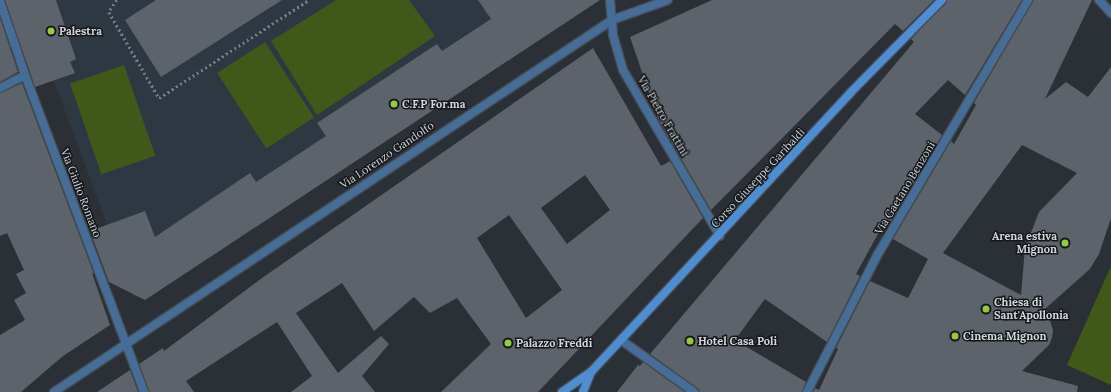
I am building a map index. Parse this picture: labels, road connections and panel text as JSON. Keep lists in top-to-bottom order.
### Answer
{
  "streets": {
    "main road": ["Corso Giuseppe Garibaldi"],
    "street": [
      "Via Pietro Frattini",
      "Via Lorenzo Gandolfo",
      "Via Gaetano Benzoni",
      "Via Giulio Romano"
    ]
  },
  "crossings": [
    ["Via Pietro Frattini", "Via Lorenzo Gandolfo"],
    ["Via Pietro Frattini", "Corso Giuseppe Garibaldi"],
    ["Via Lorenzo Gandolfo", "Via Giulio Romano"]
  ],
  "places": [
    "Palestra",
    "C.F.P For.ma",
    "Arena estiva Mignon",
    "Chiesa di Sant'Apollonia",
    "Cinema Mignon",
    "Hotel Casa Poli",
    "Palazzo Freddi"
  ]
}
